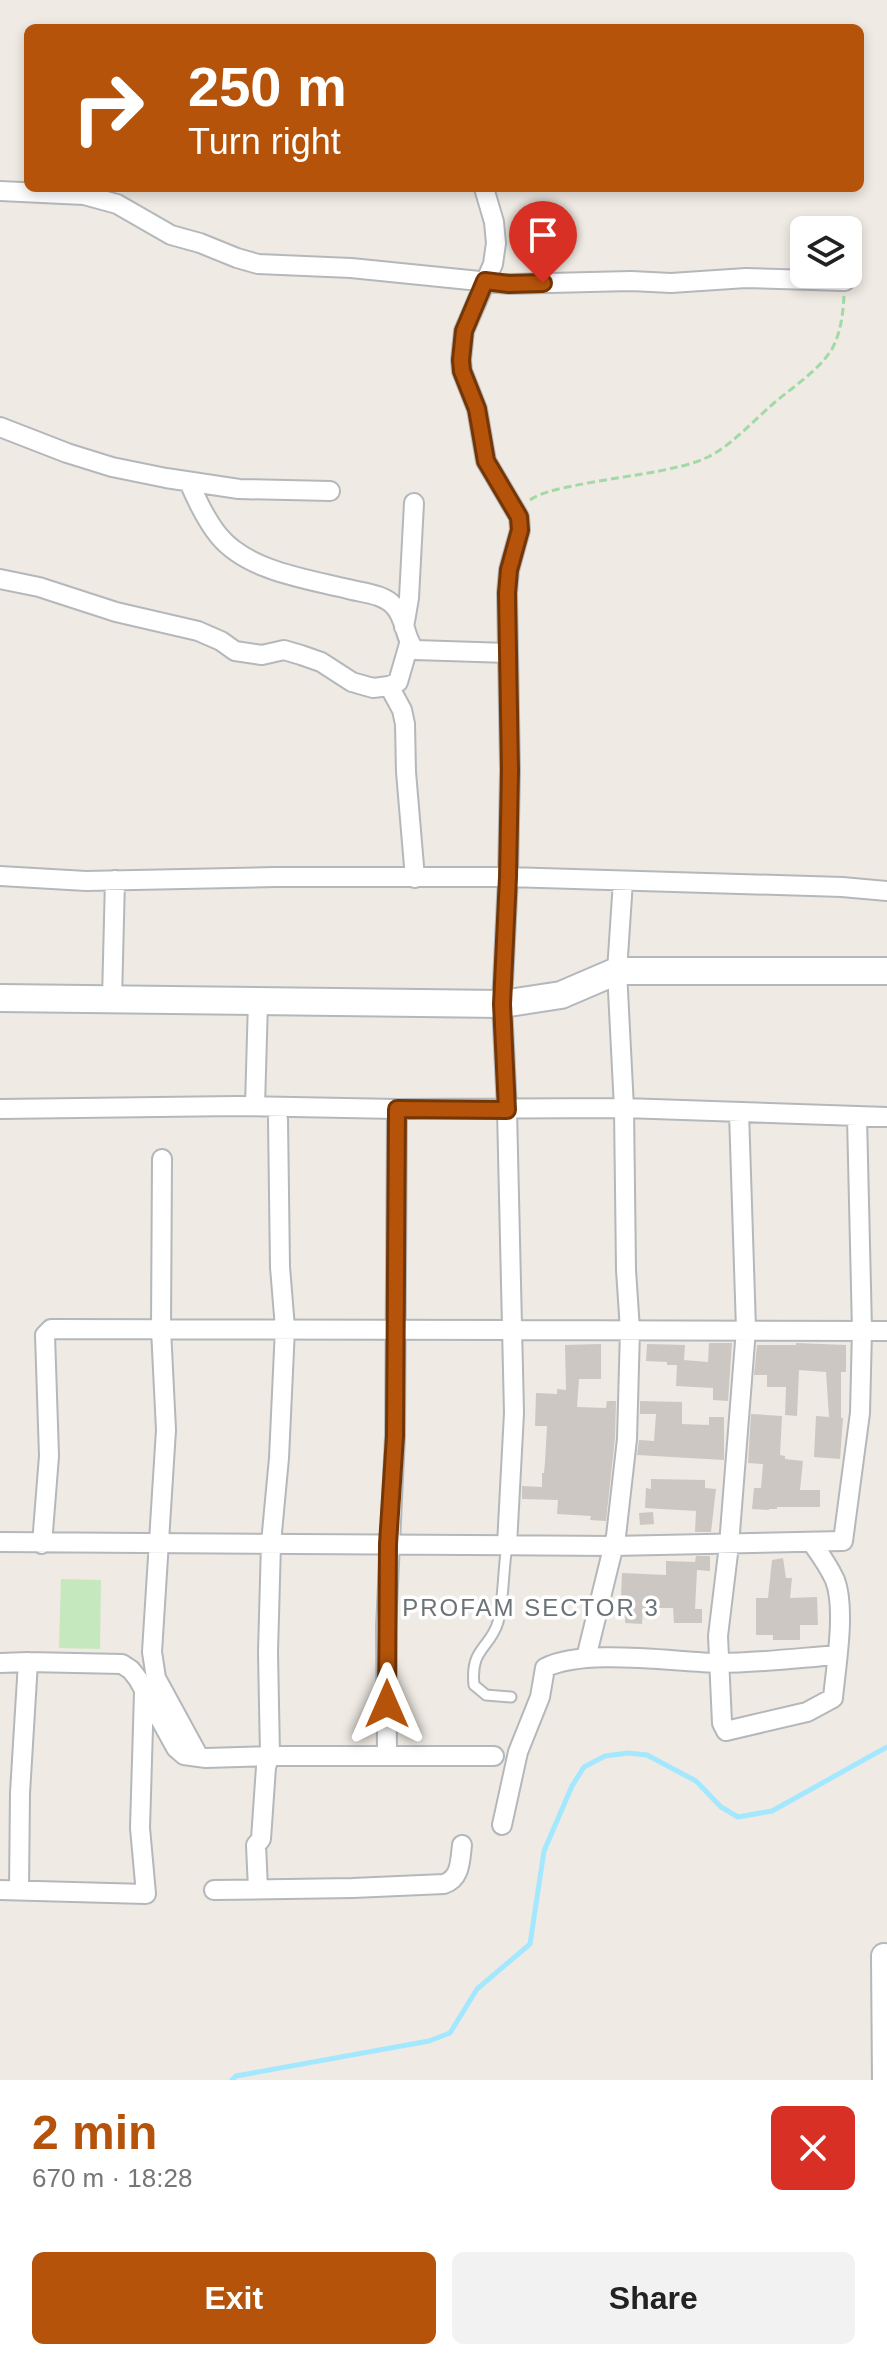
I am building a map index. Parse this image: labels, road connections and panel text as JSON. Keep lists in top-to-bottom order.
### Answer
{
  "districts": ["PROFAM SECTOR 3"],
  "page": {
    "turn": ["250 m", "Turn right"],
    "heading": ["2 min", "670 m · 18:28"],
    "buttons": ["Exit", "Share"]
  }
}
